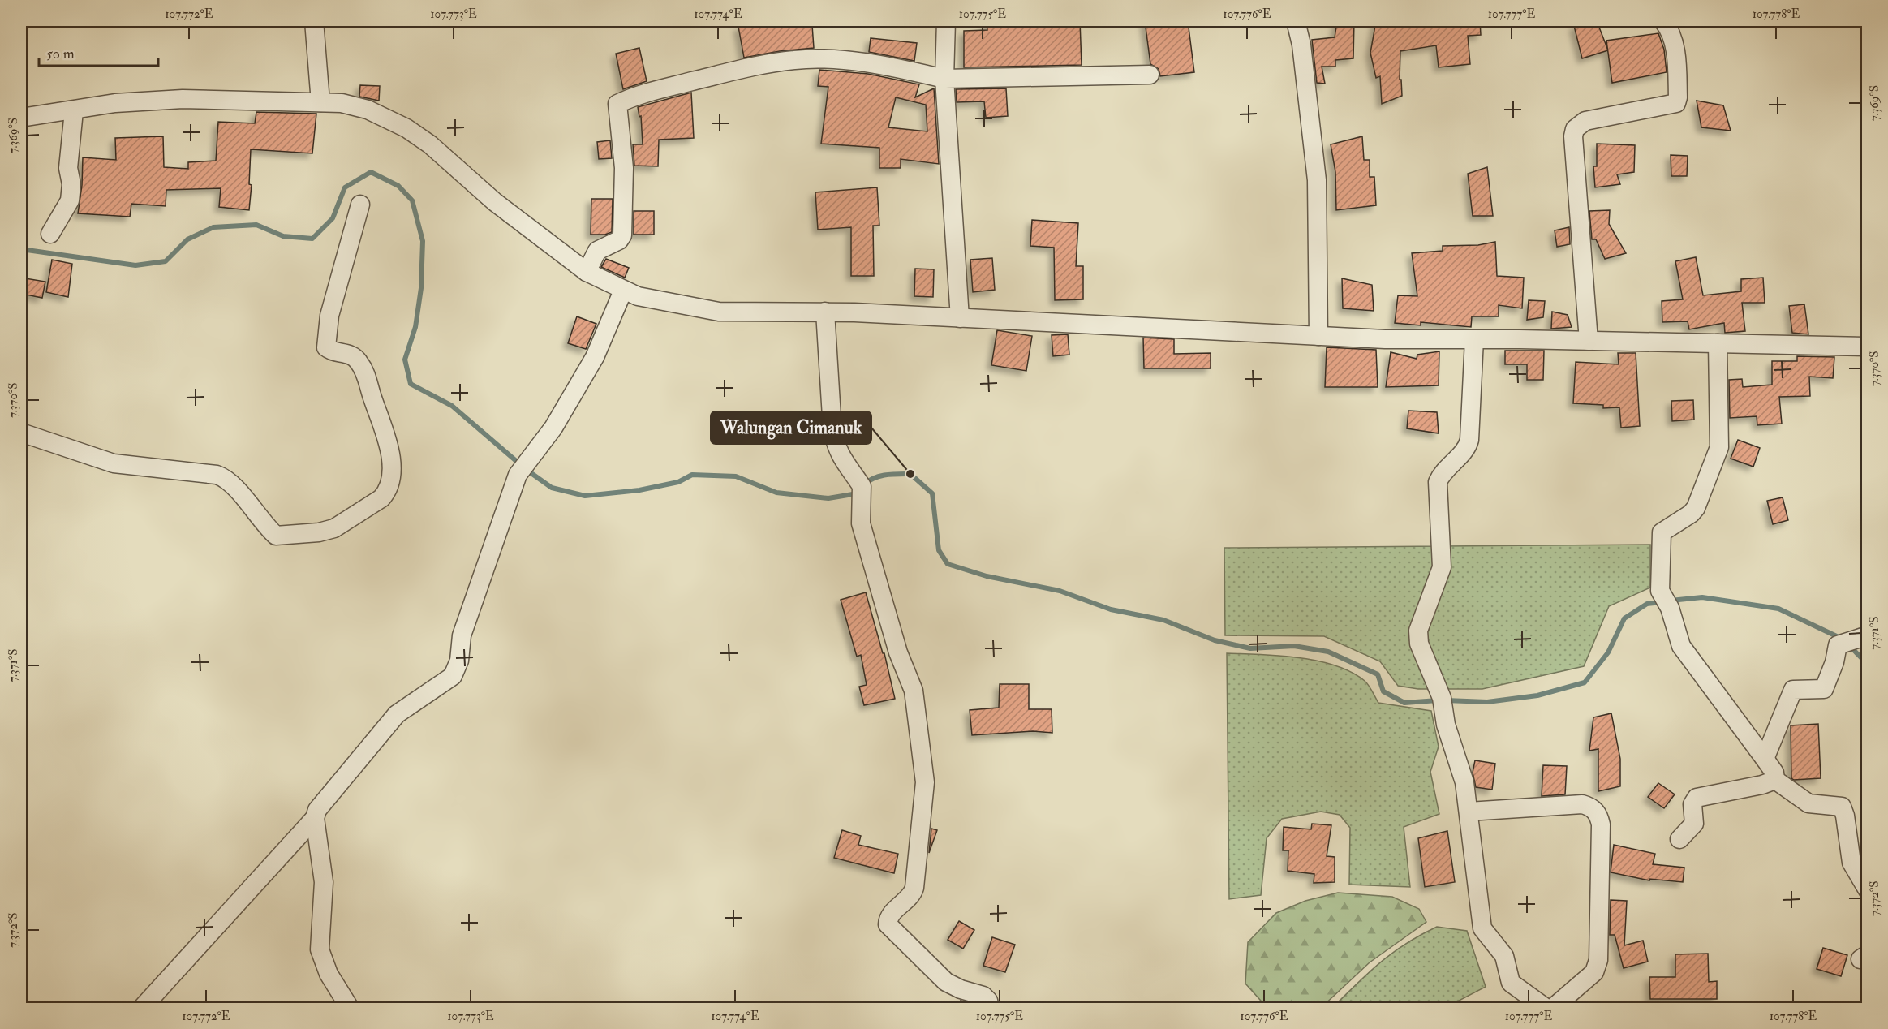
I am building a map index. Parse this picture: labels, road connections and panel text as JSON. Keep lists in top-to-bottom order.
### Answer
{
  "places": ["Walungan Cimanuk"],
  "scale_bar": "50 m",
  "coordinates": [
    "107.772°E",
    "107.773°E",
    "107.774°E",
    "107.775°E",
    "107.776°E",
    "107.777°E",
    "107.778°E",
    "7.369°S",
    "7.370°S",
    "7.371°S",
    "7.372°S"
  ]
}
